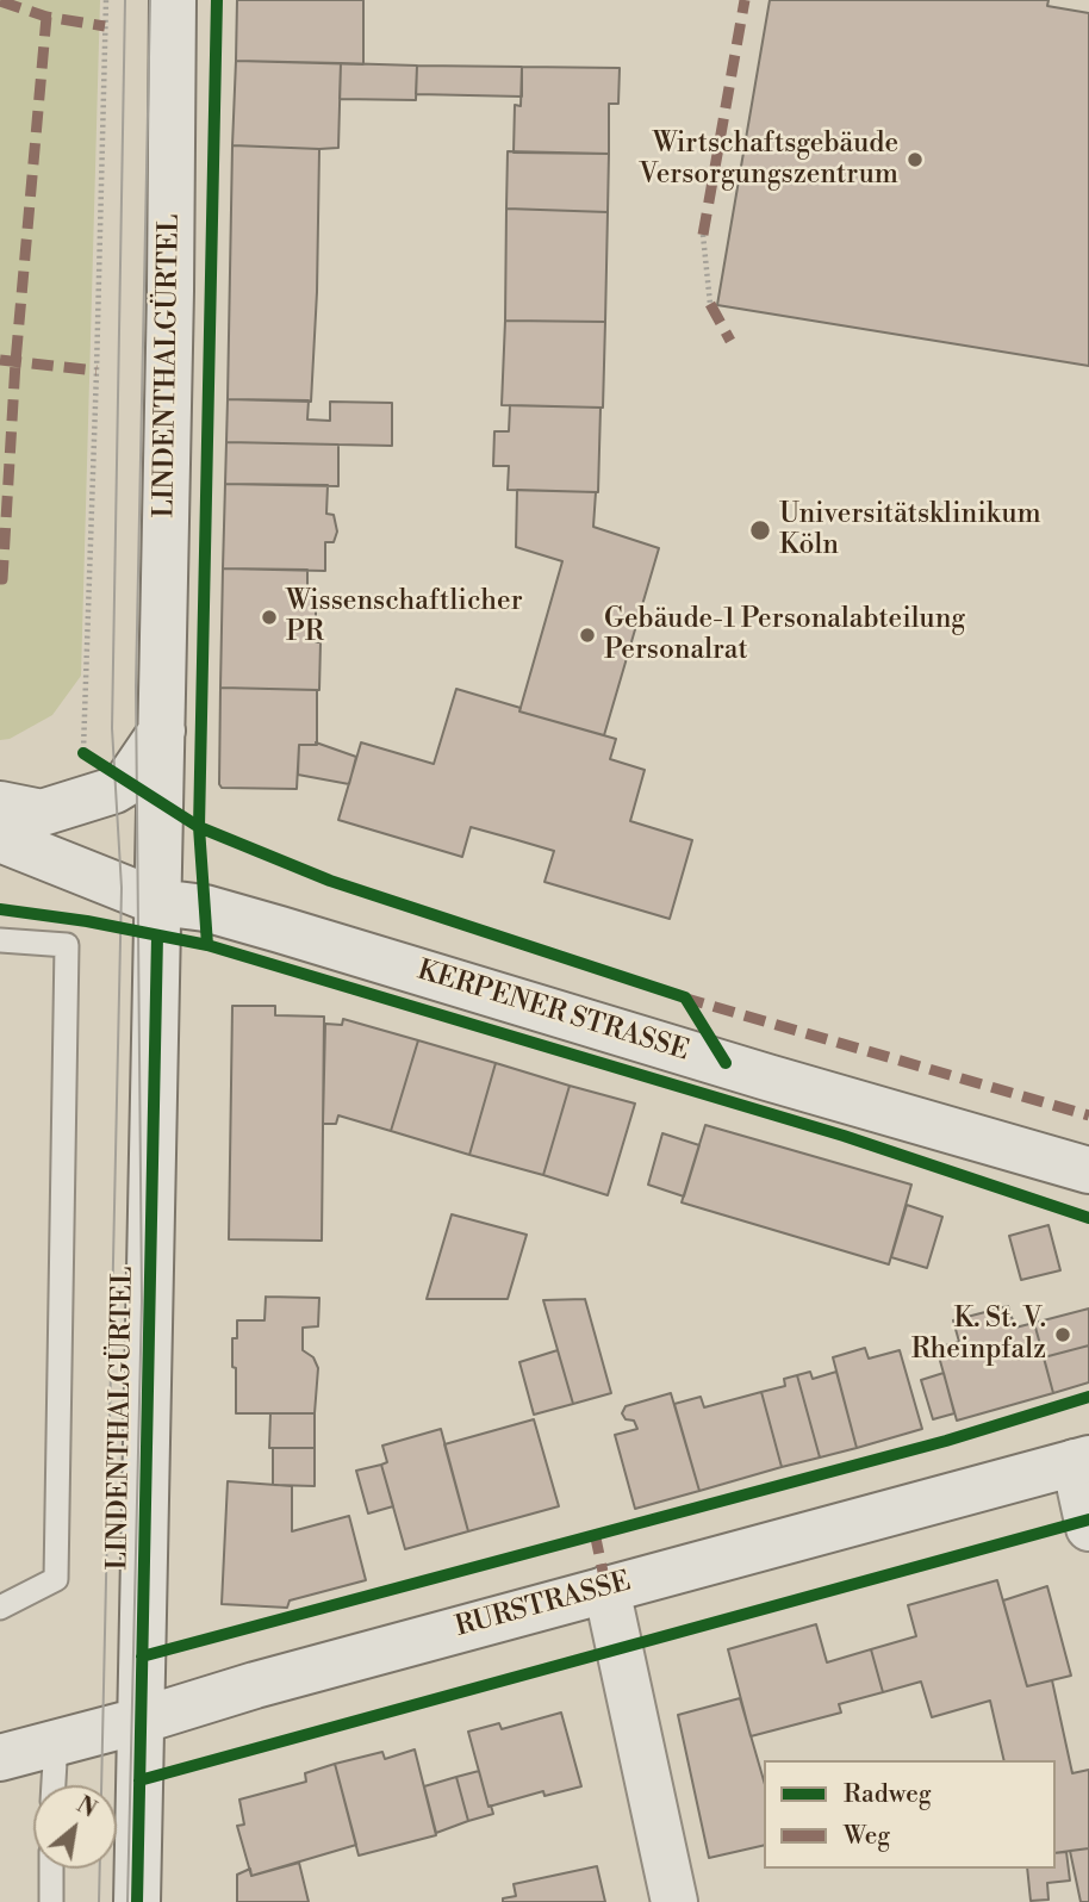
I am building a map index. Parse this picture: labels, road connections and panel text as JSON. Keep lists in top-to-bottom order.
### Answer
{
  "streets": {
    "street": ["LINDENTHALGÜRTEL", "KERPENER STRASSE", "RURSTRASSE"]
  },
  "crossings": [
    ["LINDENTHALGÜRTEL", "KERPENER STRASSE"],
    ["LINDENTHALGÜRTEL", "RURSTRASSE"]
  ],
  "places": [
    "Wirtschaftsgebäude Versorgungszentrum",
    "Universitätsklinikum Köln",
    "Wissenschaftlicher PR",
    "Gebäude-1 Personalabteilung Personalrat",
    "K. St. V. Rheinpfalz"
  ],
  "legend": ["Radweg", "Weg"],
  "north": "top right"
}
